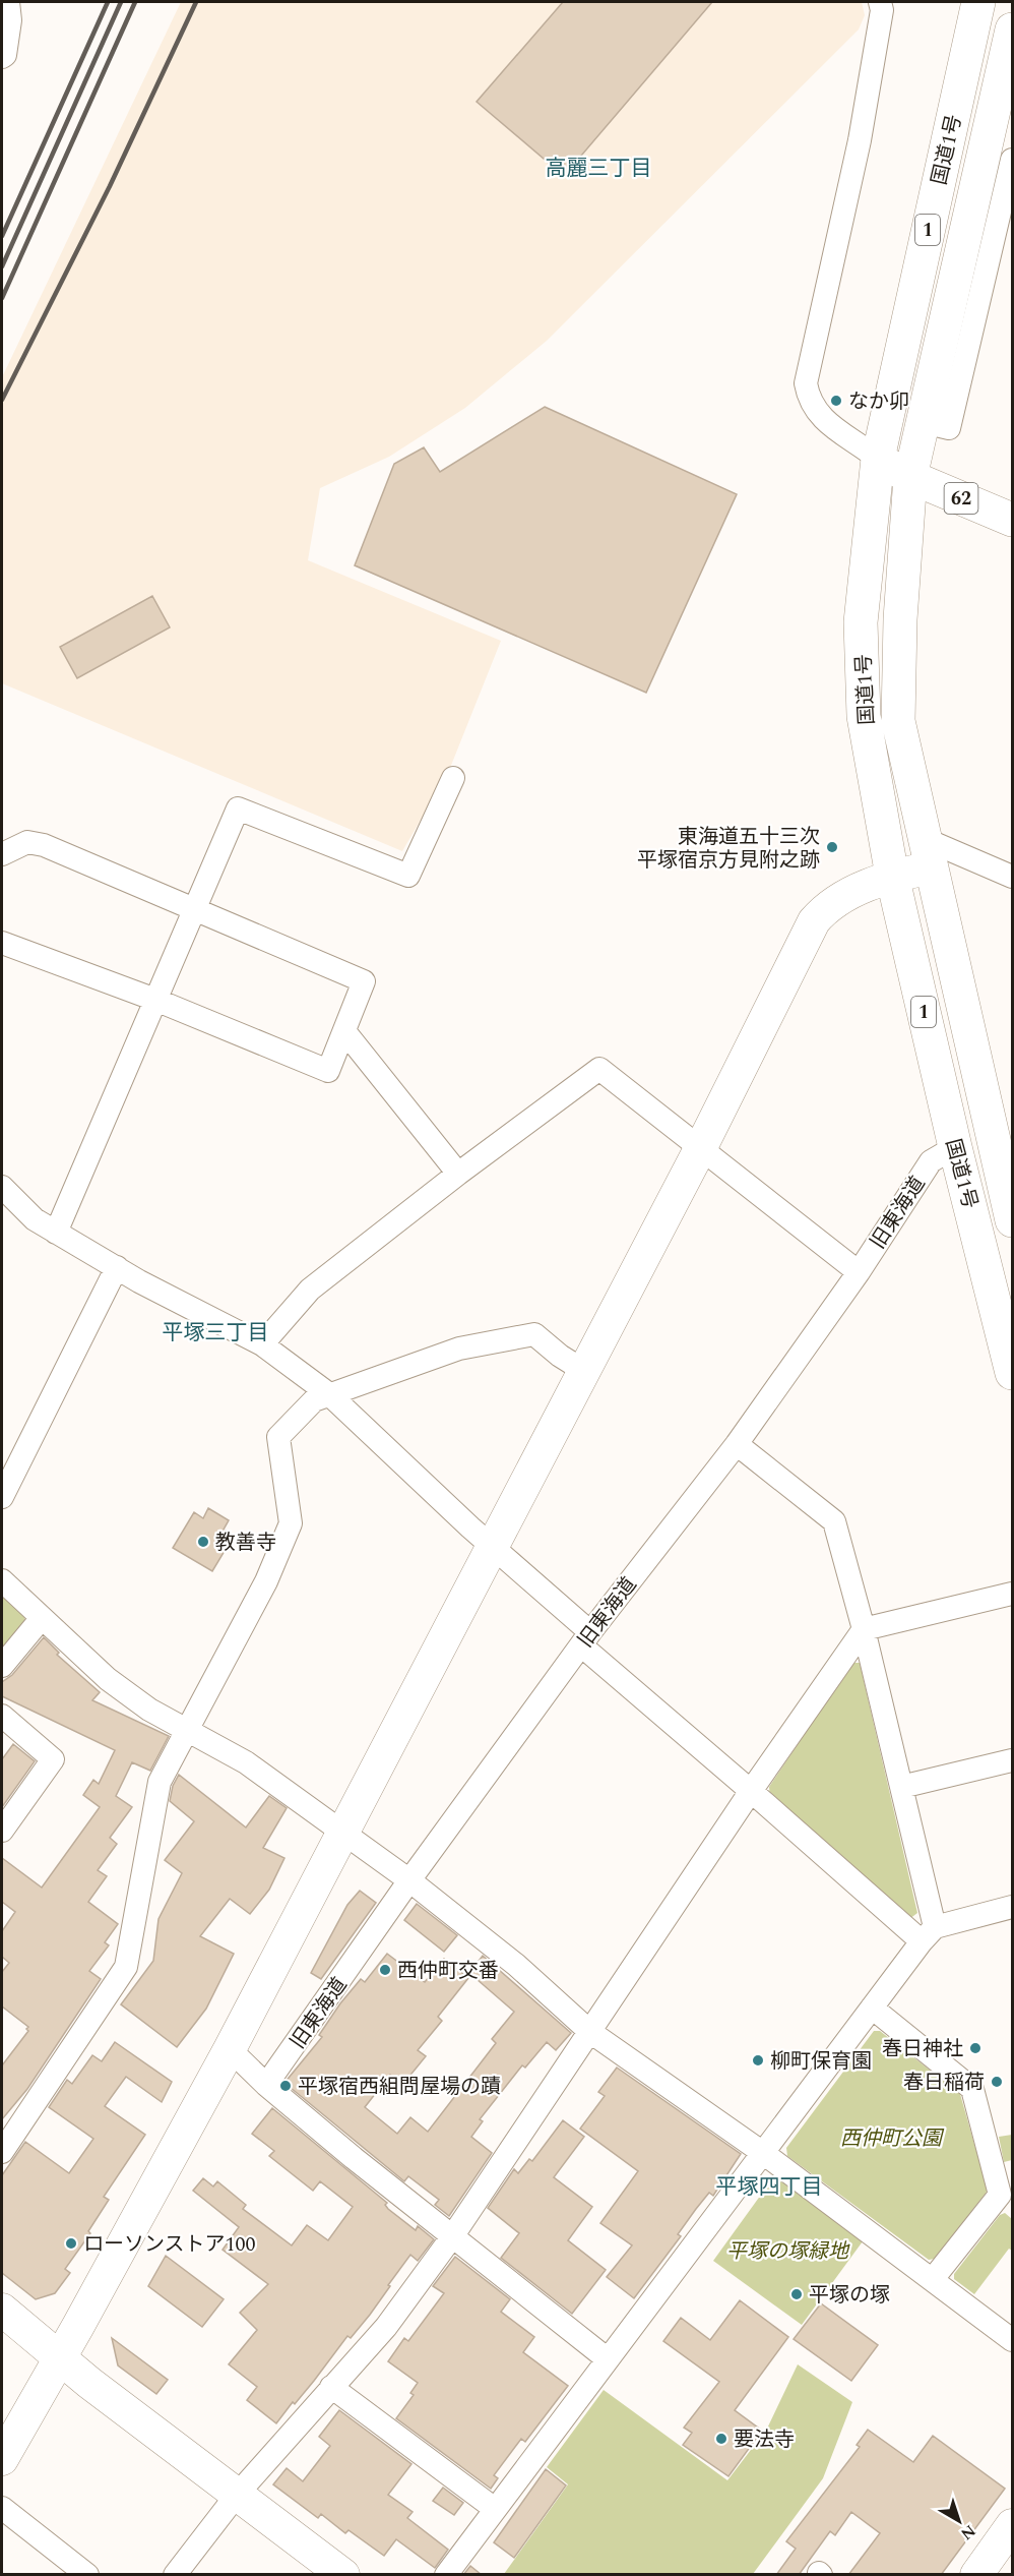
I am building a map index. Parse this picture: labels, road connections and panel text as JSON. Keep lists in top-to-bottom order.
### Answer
{
  "streets": {
    "main road": ["国道1号", "1", "62"],
    "street": ["旧東海道"]
  },
  "crossings": [
    ["国道1号", "62"],
    ["国道1号", "旧東海道"]
  ],
  "districts": ["高麗三丁目", "平塚三丁目", "平塚四丁目"],
  "parks": ["西仲町公園", "平塚の塚緑地"],
  "places": [
    "なか卯",
    "東海道五十三次 平塚宿京方見附之跡",
    "教善寺",
    "西仲町交番",
    "春日神社",
    "柳町保育園",
    "春日稲荷",
    "平塚宿西組問屋場の蹟",
    "ローソンストア100",
    "平塚の塚",
    "要法寺"
  ],
  "north": "bottom right"
}
